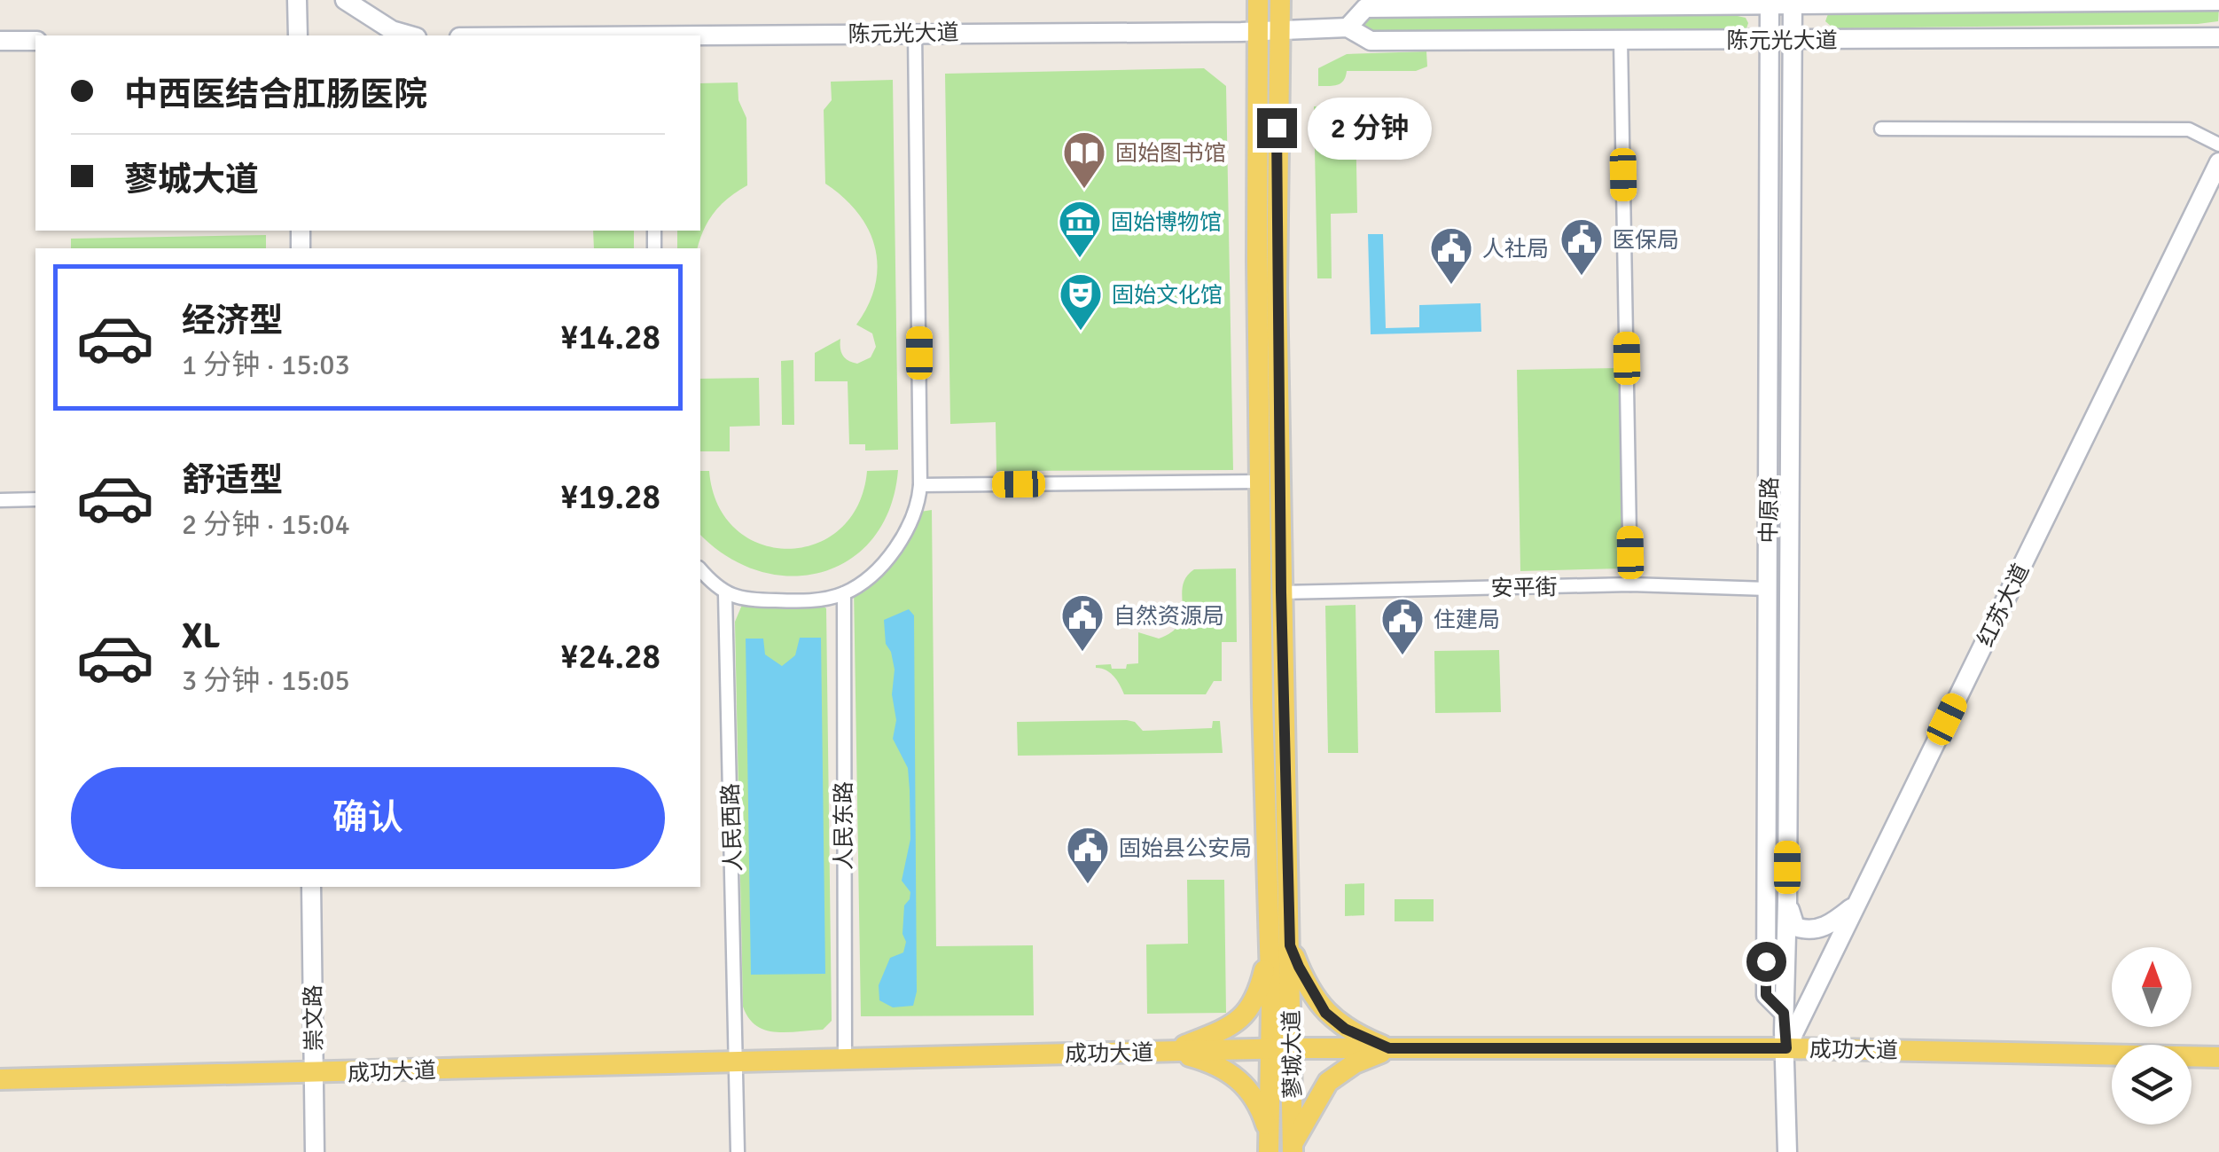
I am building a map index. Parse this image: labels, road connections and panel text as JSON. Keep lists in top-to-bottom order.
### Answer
{
  "streets": {
    "main road": [
      "陈元光大道",
      "中原路",
      "红苏大道",
      "崇文路",
      "成功大道",
      "蓼城大道"
    ],
    "street": ["安平街", "人民东路", "人民西路"]
  },
  "crossings": [
    ["陈元光大道", "中原路"],
    ["陈元光大道", "蓼城大道"],
    ["中原路", "安平街"],
    ["中原路", "红苏大道"],
    ["中原路", "成功大道"],
    ["安平街", "蓼城大道"],
    ["红苏大道", "成功大道"],
    ["人民东路", "成功大道"],
    ["人民西路", "成功大道"],
    ["崇文路", "成功大道"],
    ["成功大道", "蓼城大道"]
  ],
  "places": {
    "library": ["固始图书馆"],
    "museum": ["固始博物馆"],
    "public building": [
      "医保局",
      "人社局",
      "自然资源局",
      "住建局",
      "固始县公安局"
    ],
    "theatre": ["固始文化馆"]
  },
  "north": "top",
  "page": {
    "banner": ["中西医结合肛肠医院", "蓼城大道"],
    "bubble": "2 分钟",
    "list": [
      {
        "name": "经济型",
        "note": "1 分钟 · 15:03",
        "value": "¥14.28"
      },
      {
        "name": "舒适型",
        "note": "2 分钟 · 15:04",
        "value": "¥19.28"
      },
      {
        "name": "XL",
        "note": "3 分钟 · 15:05",
        "value": "¥24.28"
      }
    ],
    "buttons": "确认"
  }
}
